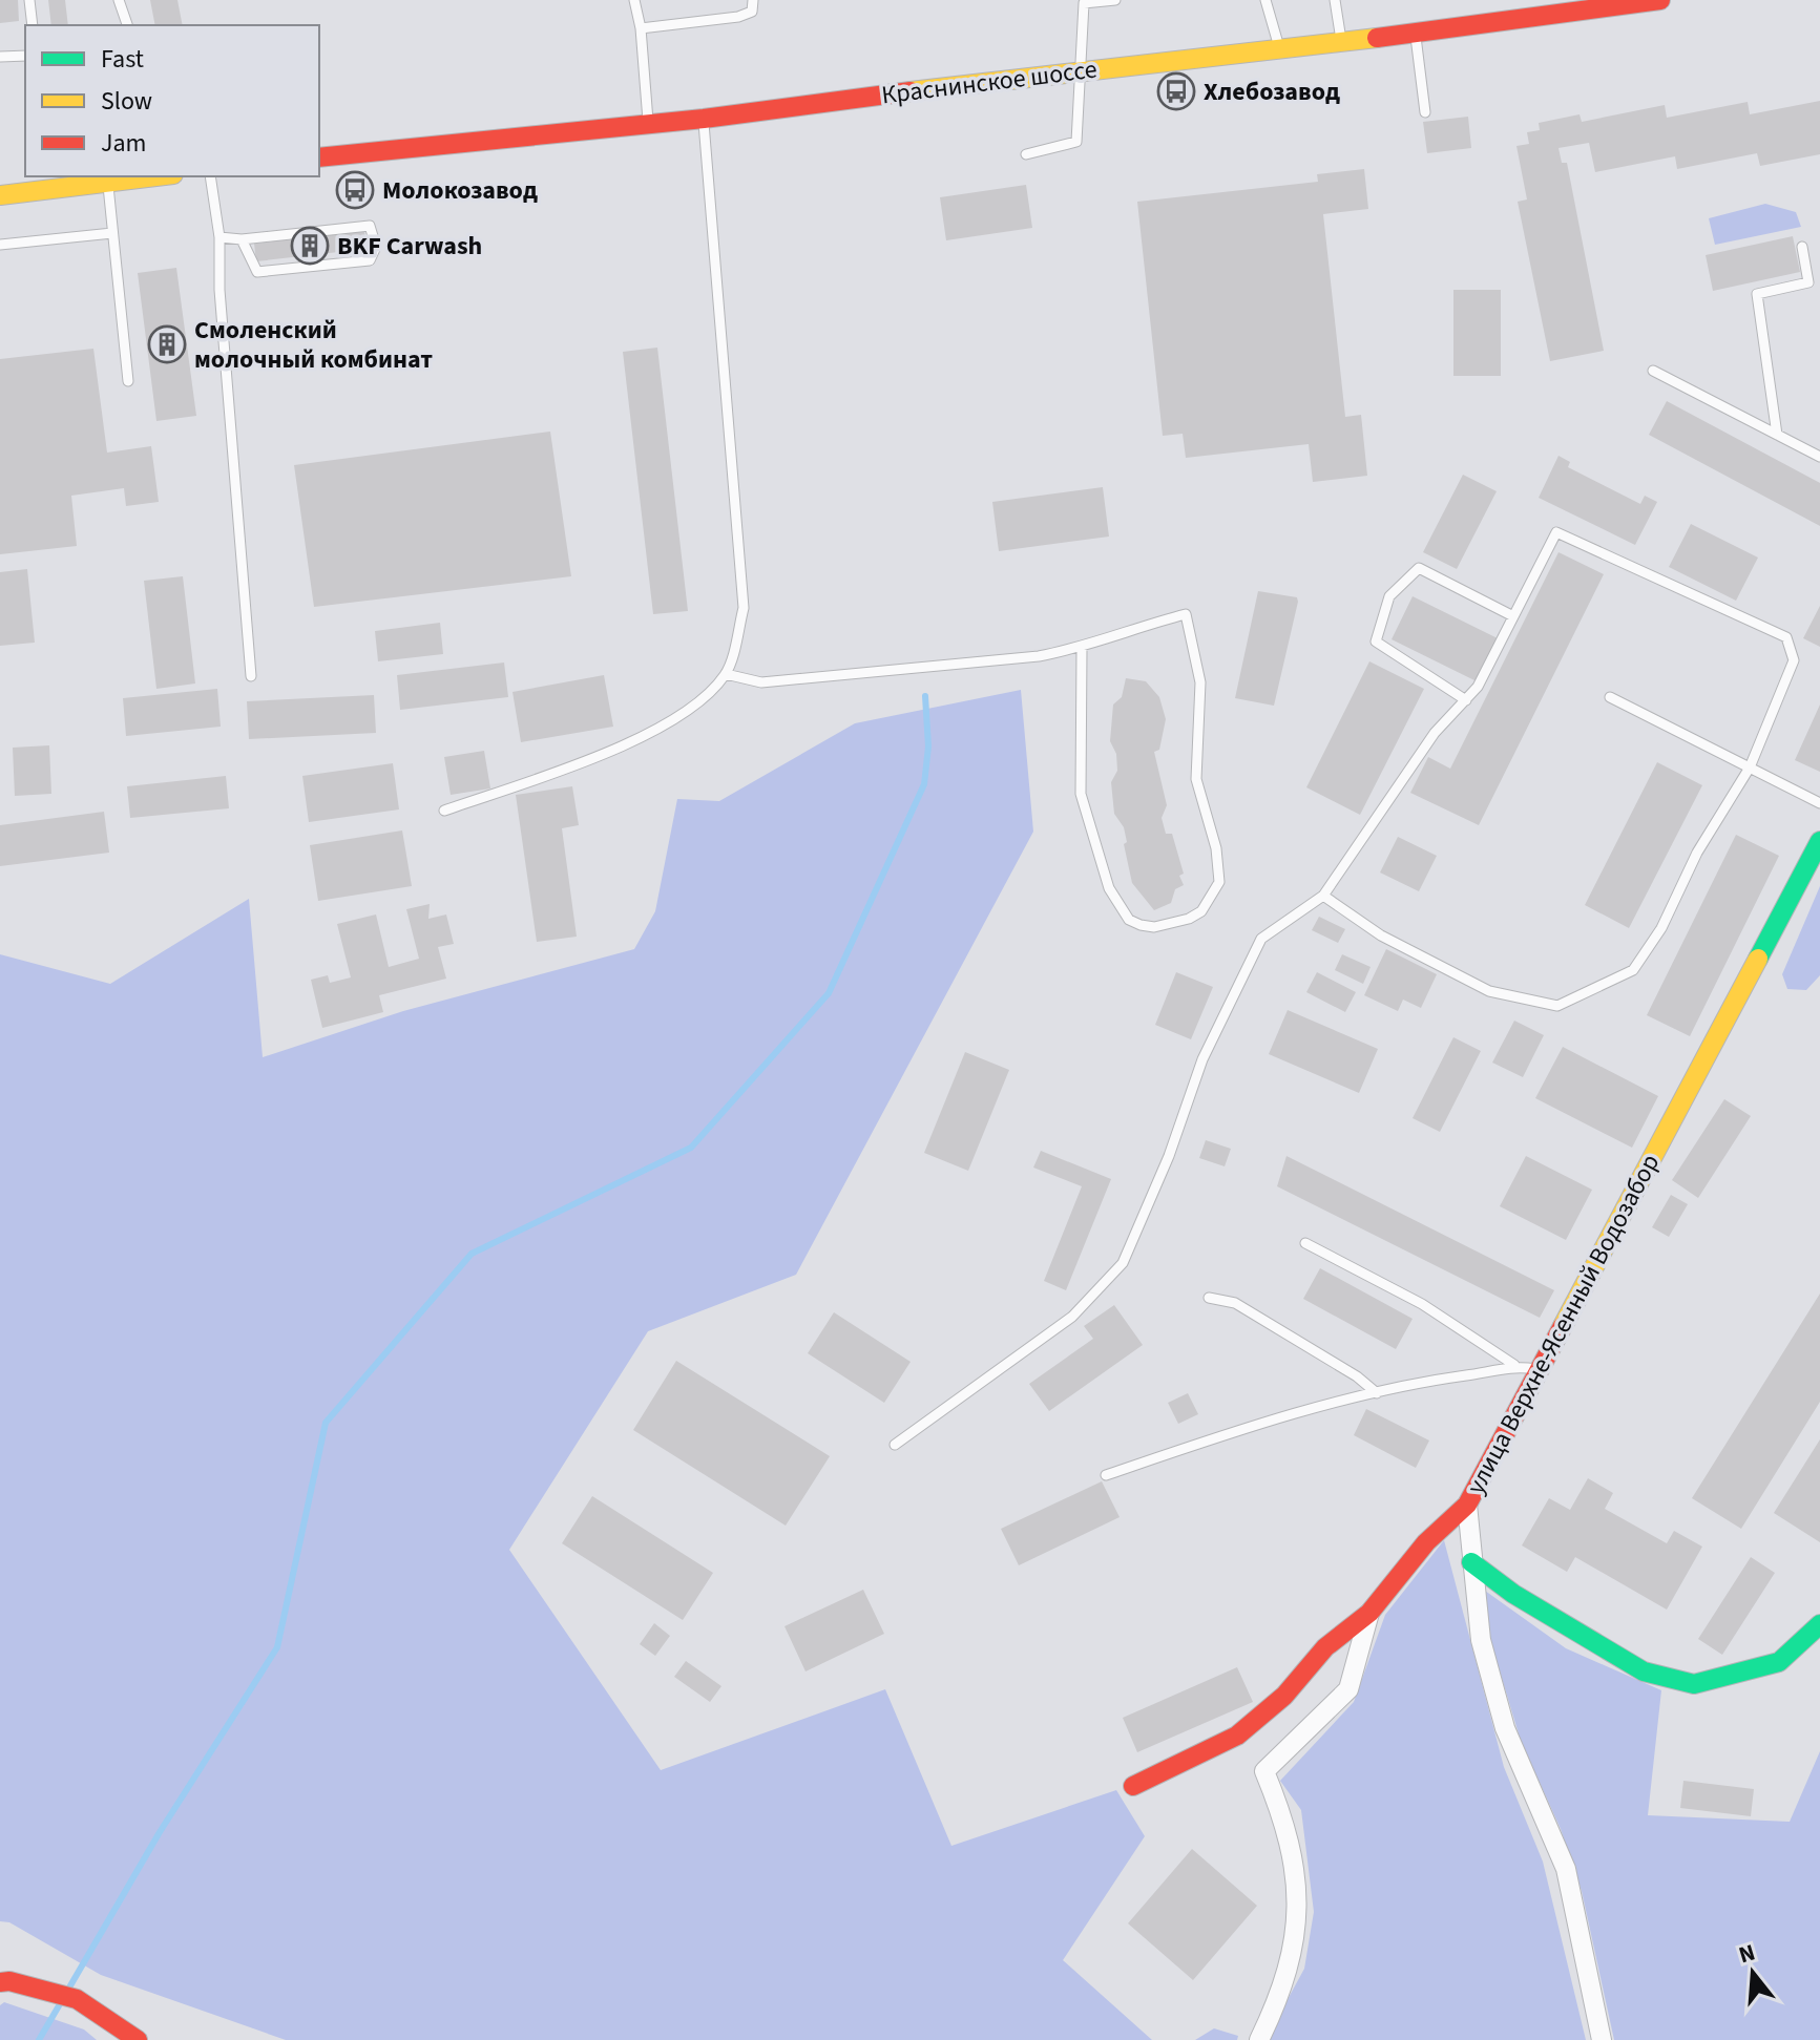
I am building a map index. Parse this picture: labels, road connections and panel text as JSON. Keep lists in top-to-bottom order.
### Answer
{
  "streets": {
    "street": ["Краснинское шоссе", "улица Верхне-Ясенный Водозабор"]
  },
  "places": {
    "bus stop": ["Хлебозавод", "Молокозавод"],
    "building": ["BKF Carwash", "Смоленский молочный комбинат"]
  },
  "legend": ["Fast", "Slow", "Jam"],
  "north": "top"
}
